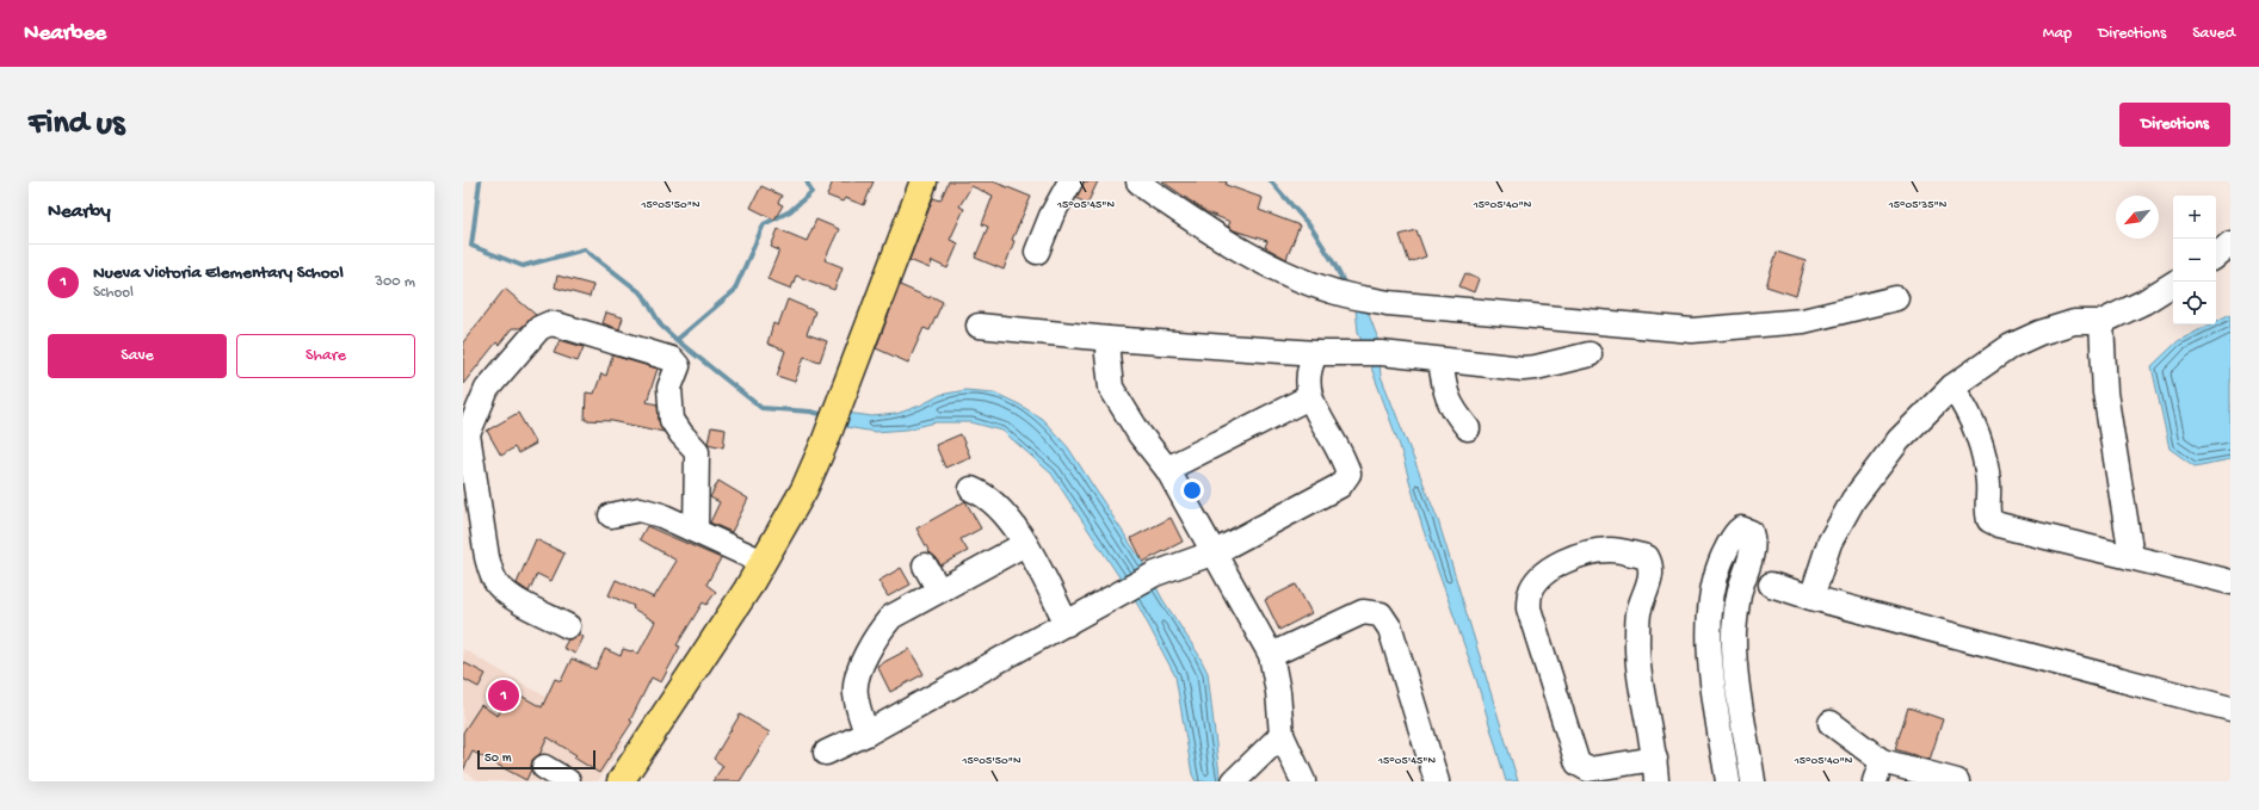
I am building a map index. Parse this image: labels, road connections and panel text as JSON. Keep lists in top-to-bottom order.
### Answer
{
  "scale_bar": "50 m",
  "north": "bottom left",
  "page": {
    "header": "Nearbee",
    "nav": ["Map", "Directions", "Saved"],
    "buttons": [
      "Directions",
      ["Save", "Share"]
    ],
    "title": "Find us",
    "heading": "Nearby",
    "map_buttons": ["+", "−"],
    "list": [
      {
        "mark": "1",
        "name": "Nueva Victoria Elementary School",
        "note": "School",
        "value": "300 m"
      }
    ],
    "pins": "1",
    "scale": "50 m"
  },
  "coordinates": [
    "15°05'50\"N",
    "15°05'45\"N",
    "15°05'40\"N",
    "15°05'35\"N"
  ]
}
